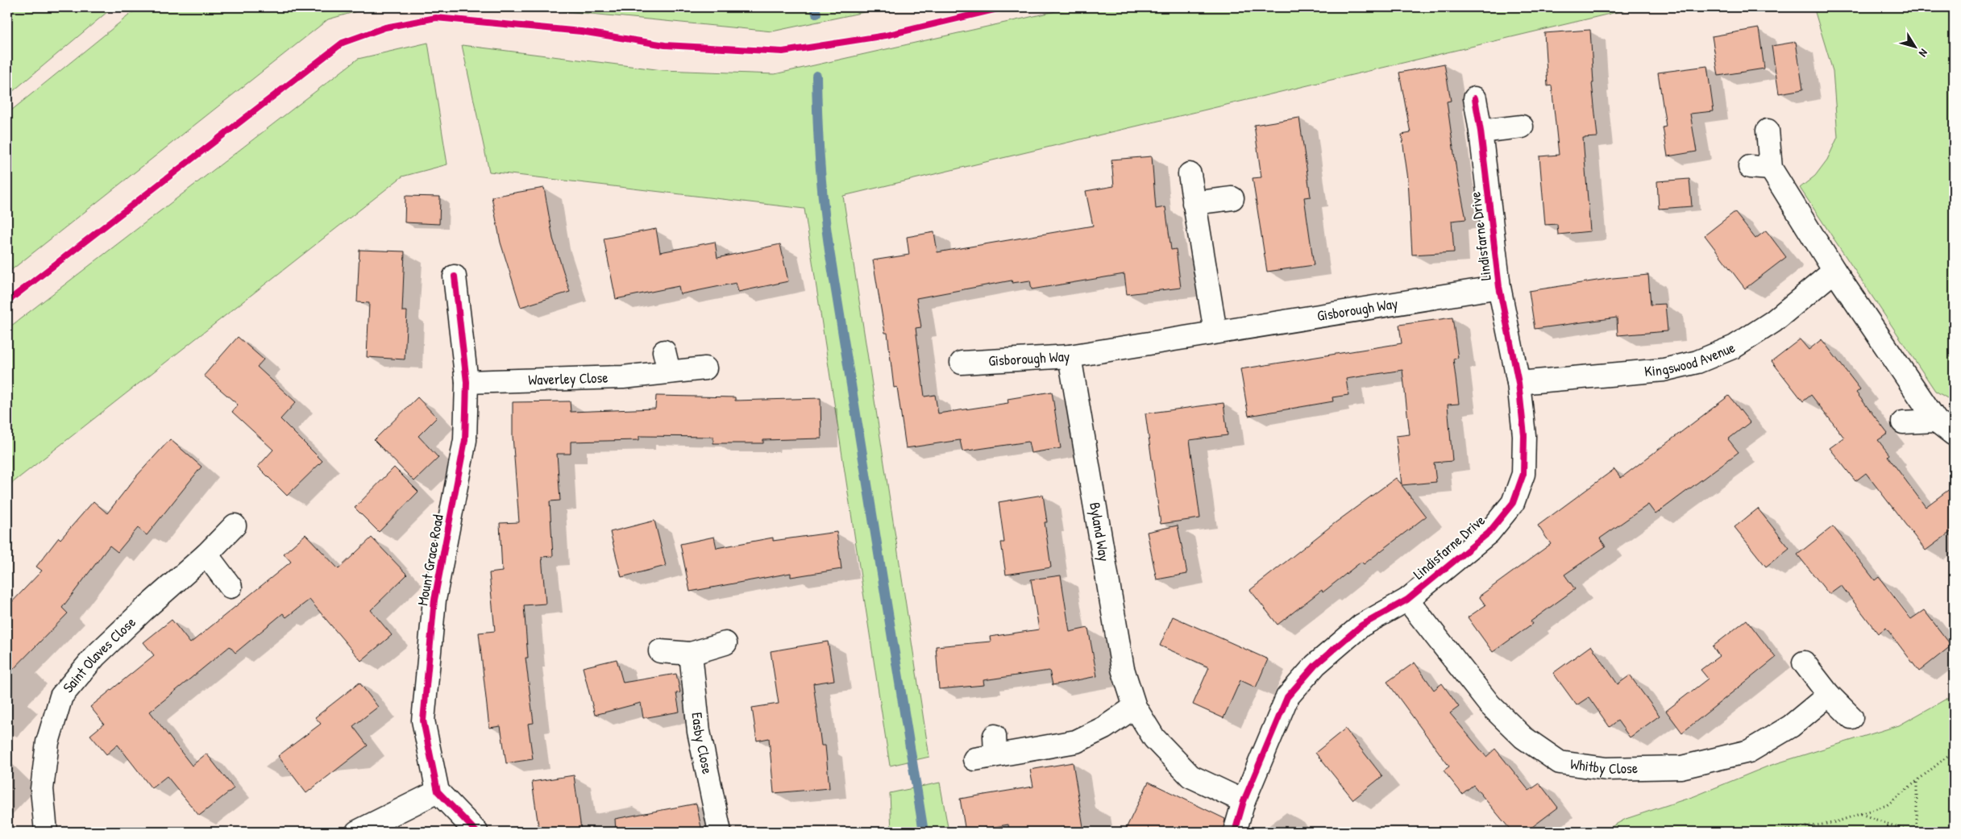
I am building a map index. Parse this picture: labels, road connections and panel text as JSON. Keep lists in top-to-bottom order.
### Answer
{
  "streets": {
    "street": [
      "Lindisfarne Drive",
      "Gisborough Way",
      "Kingswood Avenue",
      "Waverley Close",
      "Byland Way",
      "Mount Grace Road",
      "Saint Olaves Close",
      "Easby Close",
      "Whitby Close"
    ]
  },
  "crossings": [
    ["Lindisfarne Drive", "Gisborough Way"],
    ["Lindisfarne Drive", "Kingswood Avenue"],
    ["Lindisfarne Drive", "Byland Way"],
    ["Lindisfarne Drive", "Whitby Close"],
    ["Gisborough Way", "Byland Way"],
    ["Waverley Close", "Mount Grace Road"]
  ],
  "north": "bottom right"
}
